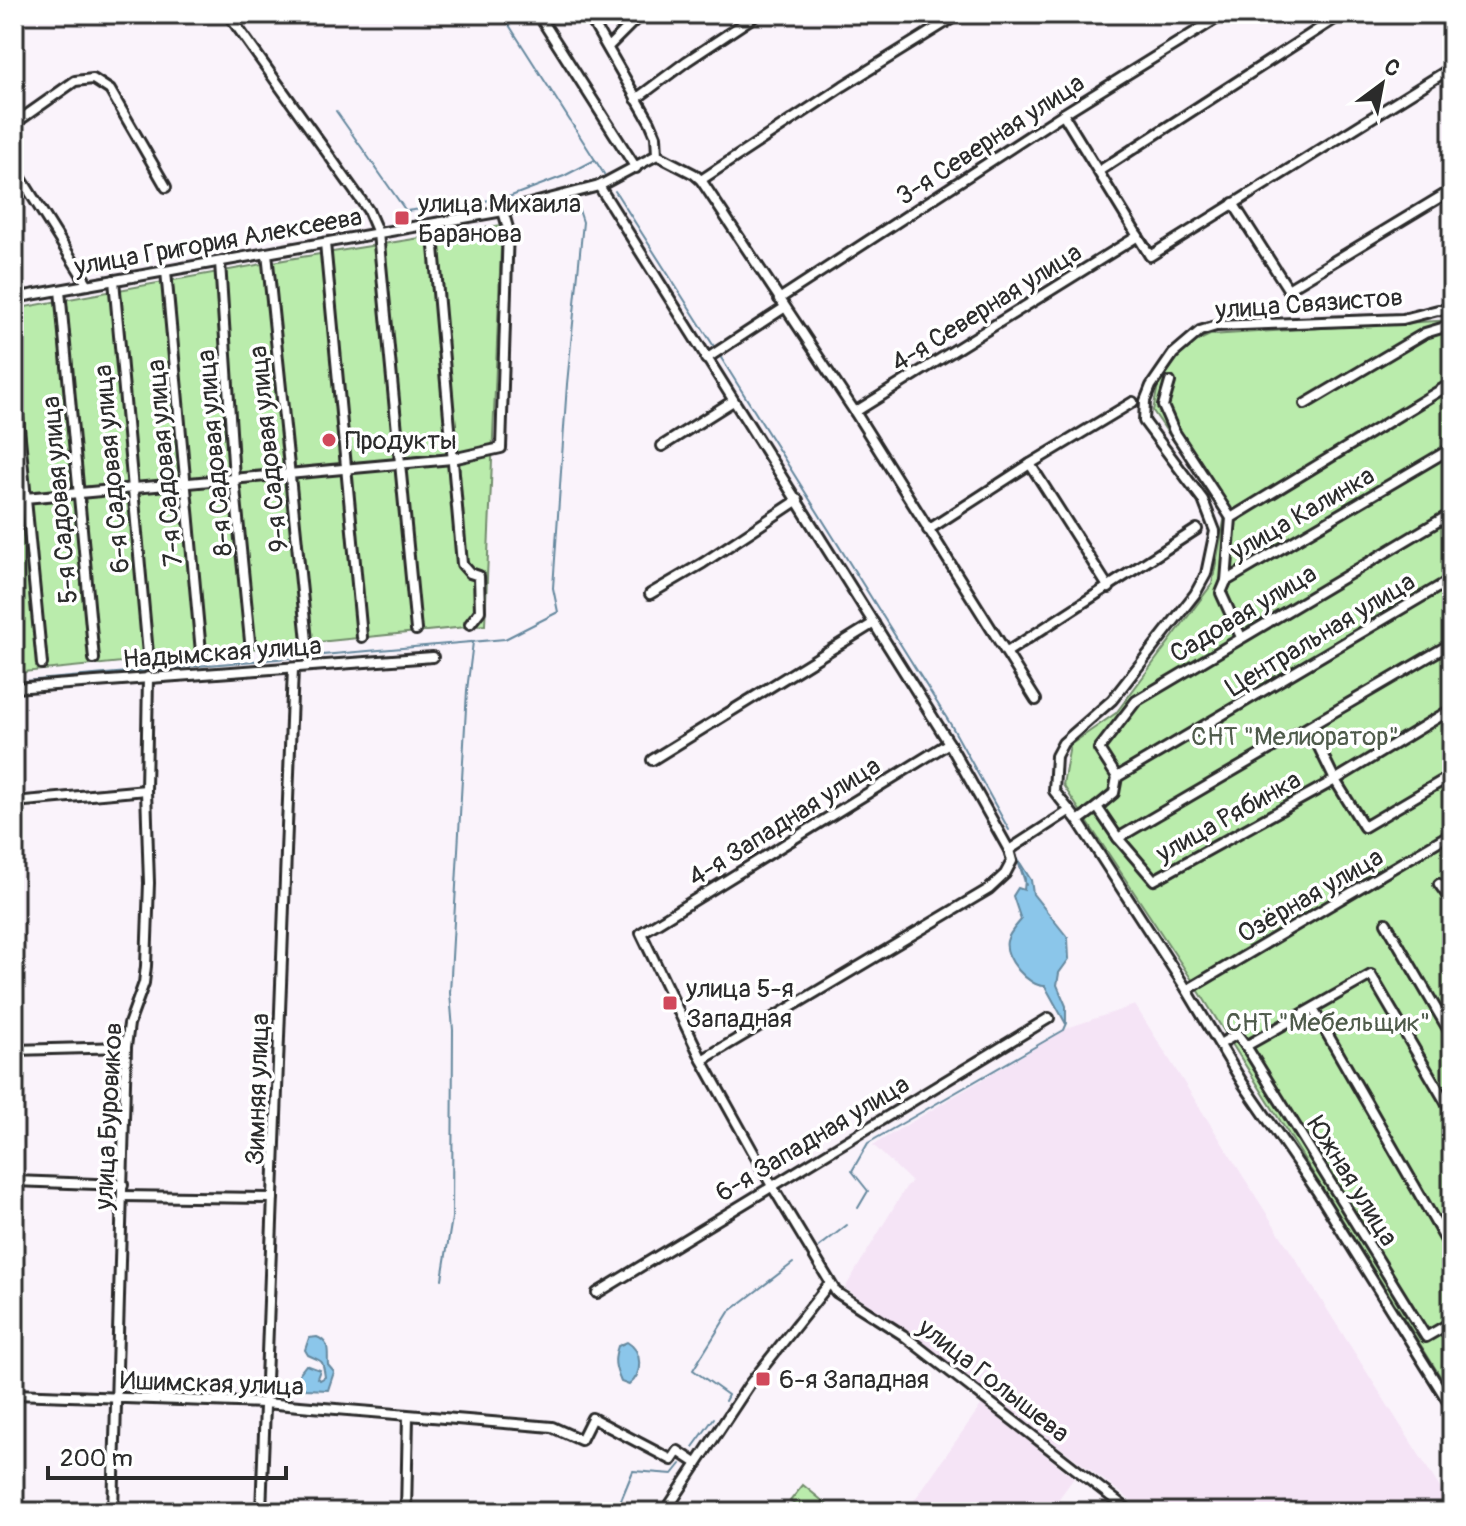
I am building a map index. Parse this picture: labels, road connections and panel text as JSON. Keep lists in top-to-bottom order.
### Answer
{
  "streets": {
    "street": [
      "3-я Северная улица",
      "улица Григория Алексеева",
      "улица Связистов",
      "4-я Северная улица",
      "9-я Садовая улица",
      "8-я Садовая улица",
      "7-я Садовая улица",
      "6-я Садовая улица",
      "5-я Садовая улица",
      "улица Калинка",
      "Садовая улица",
      "Центральная улица",
      "Надымская улица",
      "улица Рябинка",
      "4-я Западная улица",
      "Озёрная улица",
      "Зимняя улица",
      "улица Буровиков",
      "6-я Западная улица",
      "Южная улица",
      "улица Голышева",
      "Ишимская улица"
    ]
  },
  "crossings": [
    ["улица Григория Алексеева", "9-я Садовая улица"],
    ["улица Григория Алексеева", "8-я Садовая улица"],
    ["улица Григория Алексеева", "7-я Садовая улица"],
    ["улица Григория Алексеева", "6-я Садовая улица"],
    ["улица Григория Алексеева", "5-я Садовая улица"],
    ["улица Калинка", "Садовая улица"],
    ["Садовая улица", "Центральная улица"],
    ["Надымская улица", "Зимняя улица"],
    ["Надымская улица", "улица Буровиков"],
    ["улица Рябинка", "Озёрная улица"],
    ["Зимняя улица", "Ишимская улица"],
    ["улица Буровиков", "Ишимская улица"]
  ],
  "parks": ["СНТ \"Мелиоратор\"", "СНТ \"Мебельщик\""],
  "places": {
    "transit": ["улица Михаила Баранова", "улица 5-я Западная", "6-я Западная"],
    "other": ["Продукты"]
  },
  "scale_bar": "200 m",
  "north": "top right"
}
